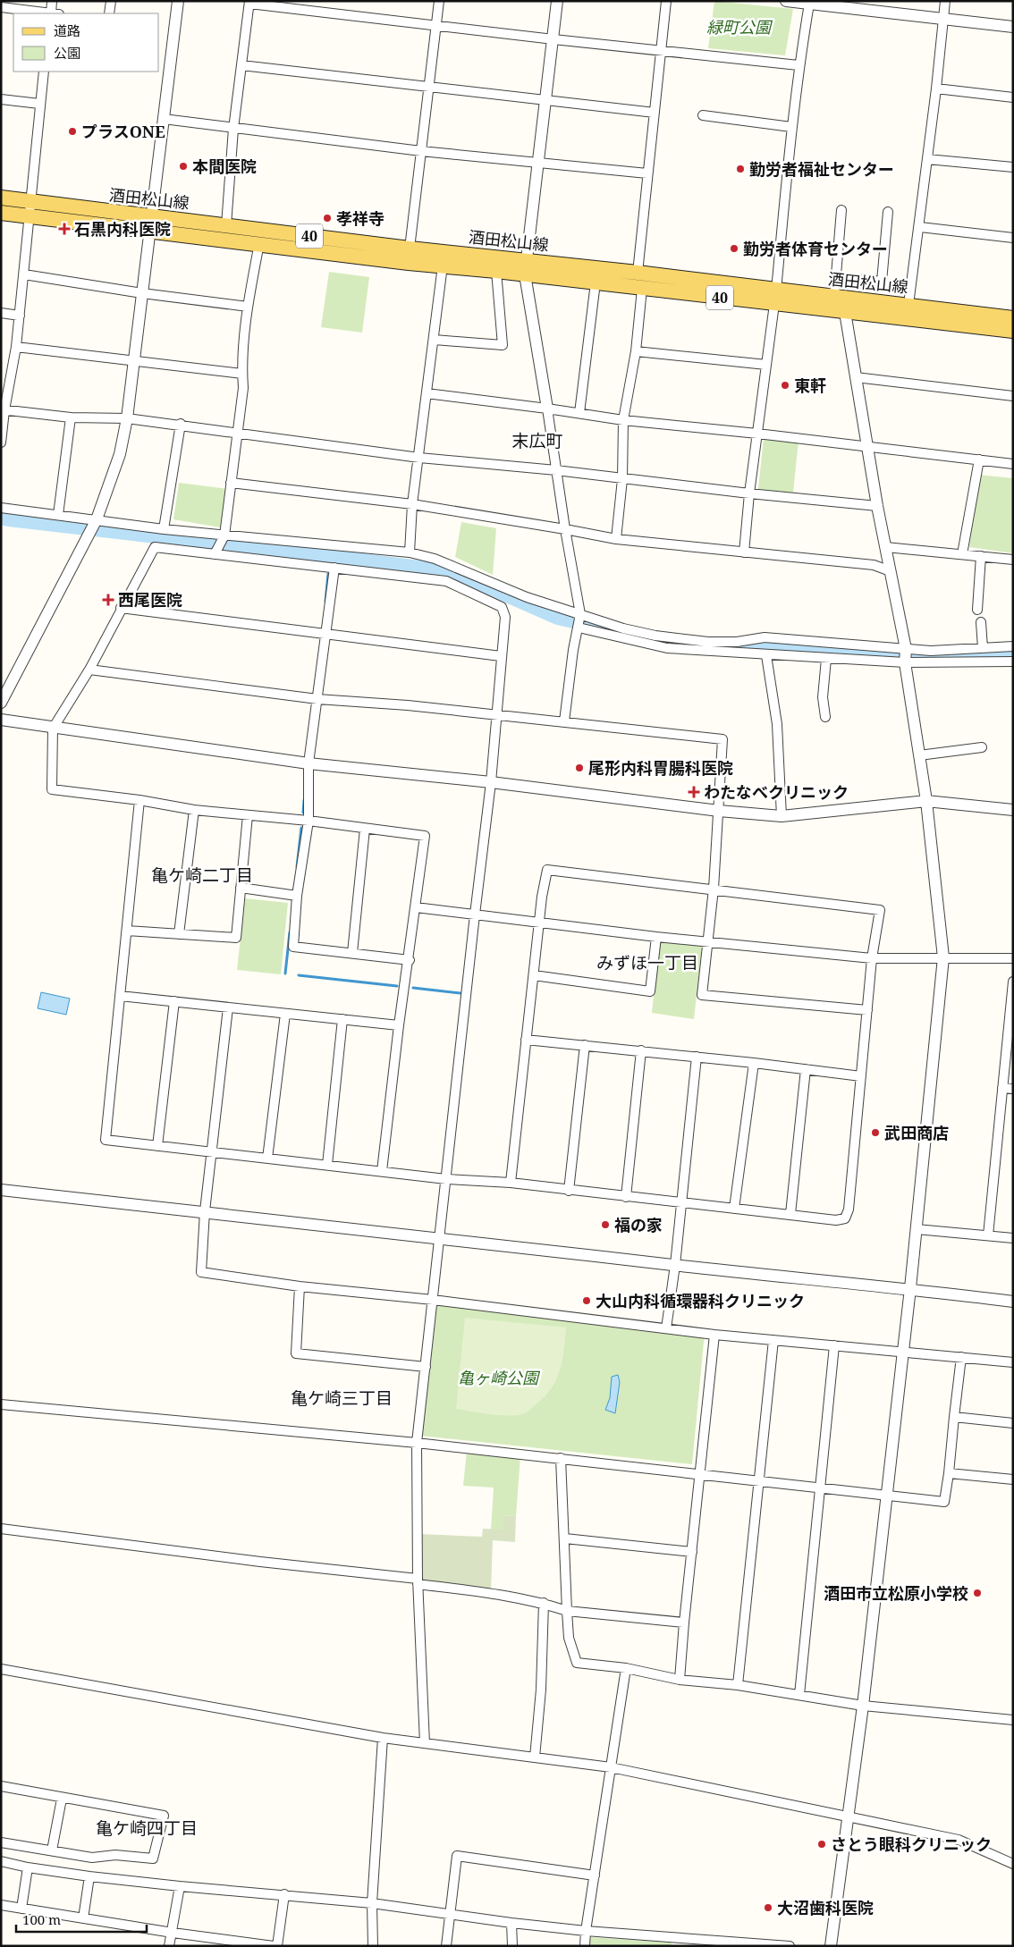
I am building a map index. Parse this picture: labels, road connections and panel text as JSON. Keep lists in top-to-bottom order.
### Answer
{
  "streets": {
    "main road": ["酒田松山線", "40"]
  },
  "districts": [
    "末広町",
    "亀ケ崎二丁目",
    "みずほ一丁目",
    "亀ケ崎三丁目",
    "亀ケ崎四丁目"
  ],
  "parks": ["緑町公園", "亀ヶ崎公園"],
  "places": {
    "other": [
      "プラスONE",
      "本間医院",
      "勤労者福祉センター",
      "孝祥寺",
      "勤労者体育センター",
      "東軒",
      "尾形内科胃腸科医院",
      "武田商店",
      "福の家",
      "大山内科循環器科クリニック",
      "酒田市立松原小学校",
      "さとう眼科クリニック",
      "大沼歯科医院"
    ],
    "health": ["石黒内科医院", "西尾医院", "わたなべクリニック"]
  },
  "legend": ["道路", "公園"],
  "scale_bar": "100 m"
}
